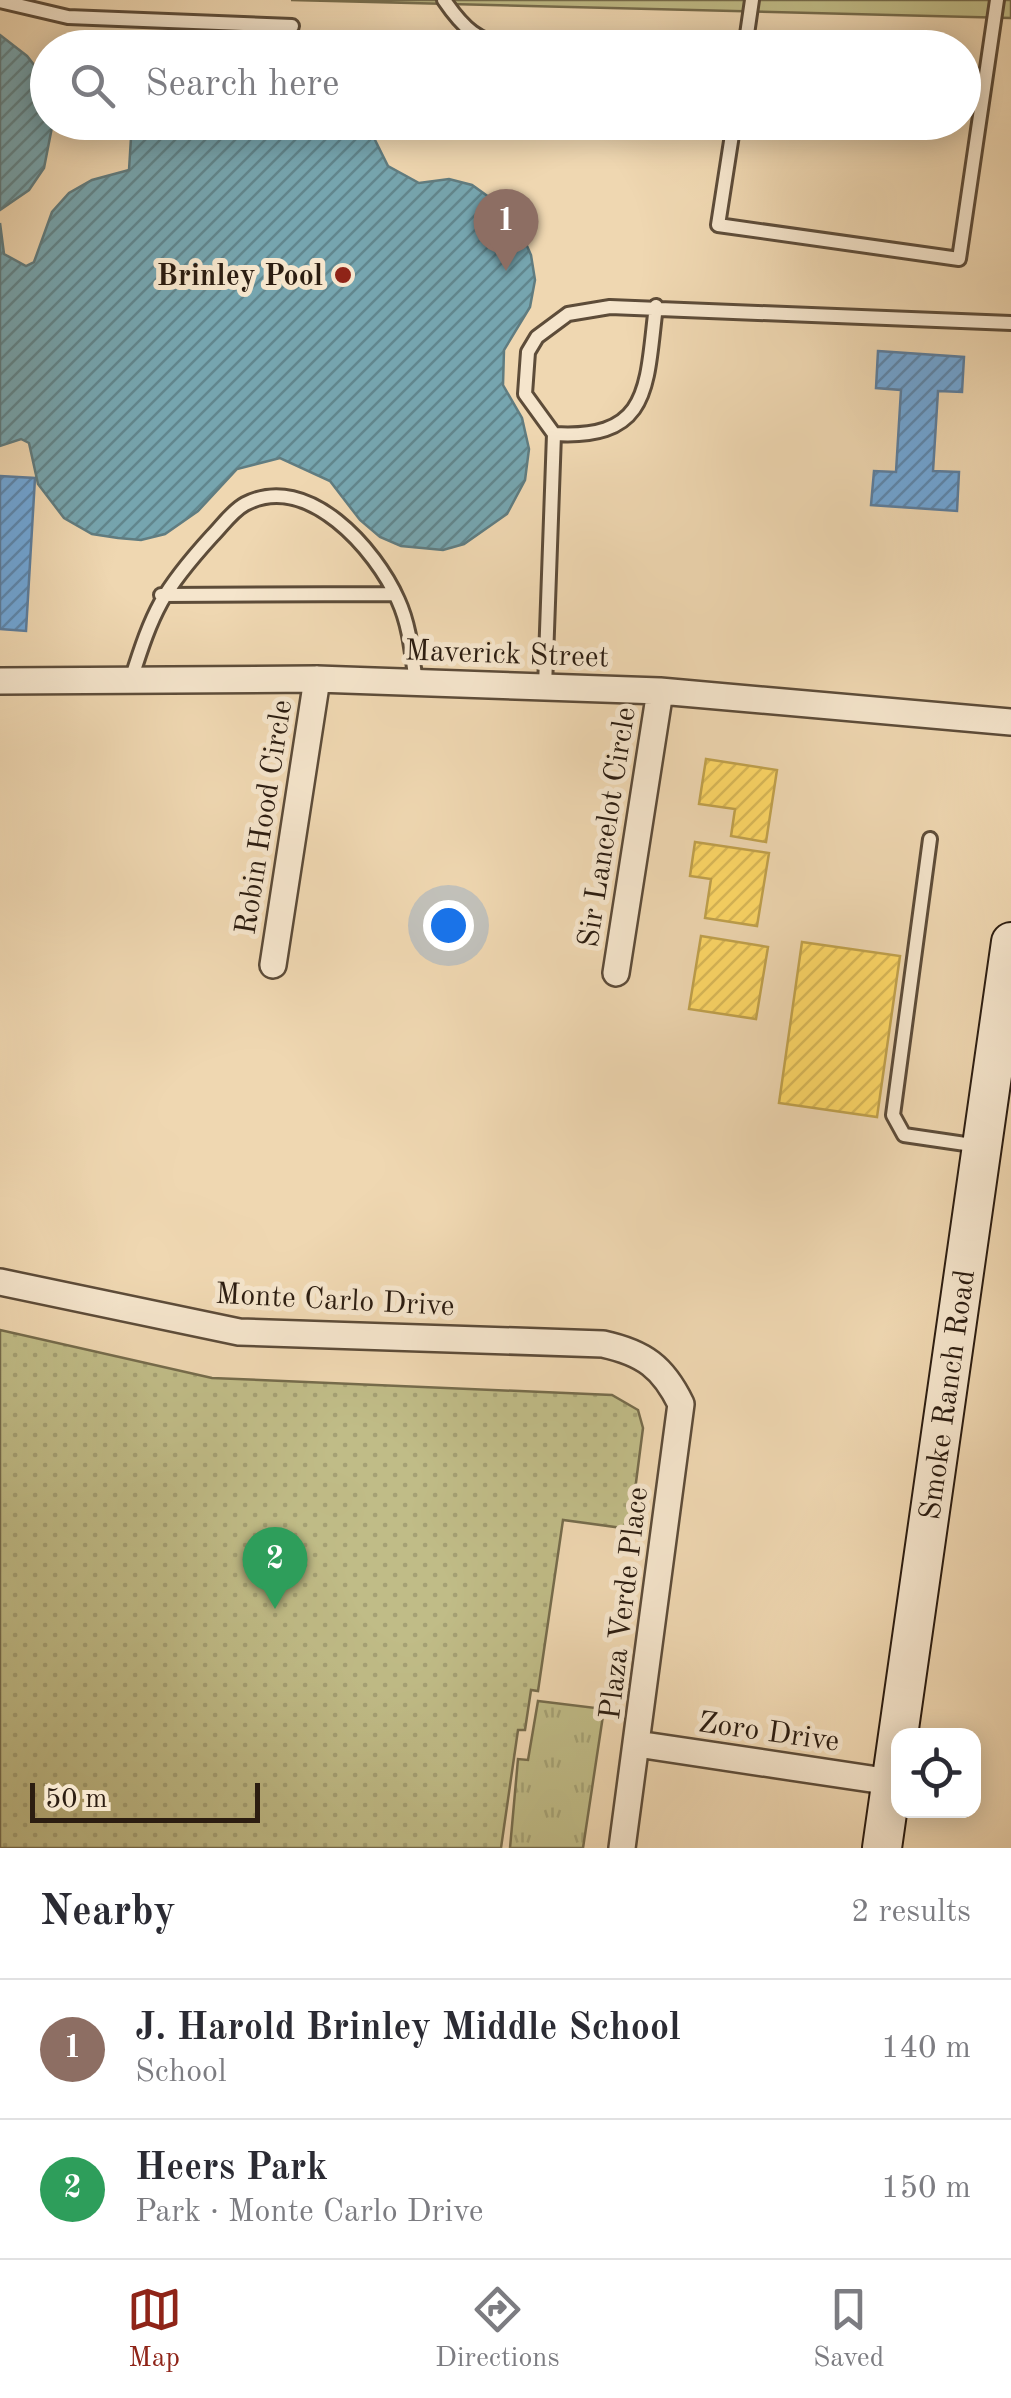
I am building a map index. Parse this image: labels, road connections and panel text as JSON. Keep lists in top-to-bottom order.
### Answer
{
  "streets": {
    "main road": ["Smoke Ranch Road"],
    "street": [
      "Maverick Street",
      "Robin Hood Circle",
      "Sir Lancelot Circle",
      "Monte Carlo Drive",
      "Plaza Verde Place",
      "Zoro Drive"
    ]
  },
  "crossings": [
    ["Maverick Street", "Robin Hood Circle"],
    ["Maverick Street", "Sir Lancelot Circle"],
    ["Monte Carlo Drive", "Plaza Verde Place"],
    ["Smoke Ranch Road", "Zoro Drive"],
    ["Plaza Verde Place", "Zoro Drive"]
  ],
  "places": ["Brinley Pool"],
  "scale_bar": "50 m",
  "page": {
    "search": "Search here",
    "pins": ["1", "2"],
    "scale": "50 m",
    "heading": ["Nearby", "2 results"],
    "list": [
      {
        "mark": "1",
        "name": "J. Harold Brinley Middle School",
        "note": "School",
        "value": "140 m"
      },
      {
        "mark": "2",
        "name": "Heers Park",
        "note": "Park · Monte Carlo Drive",
        "value": "150 m"
      }
    ],
    "nav": ["Map", "Directions", "Saved"]
  }
}
